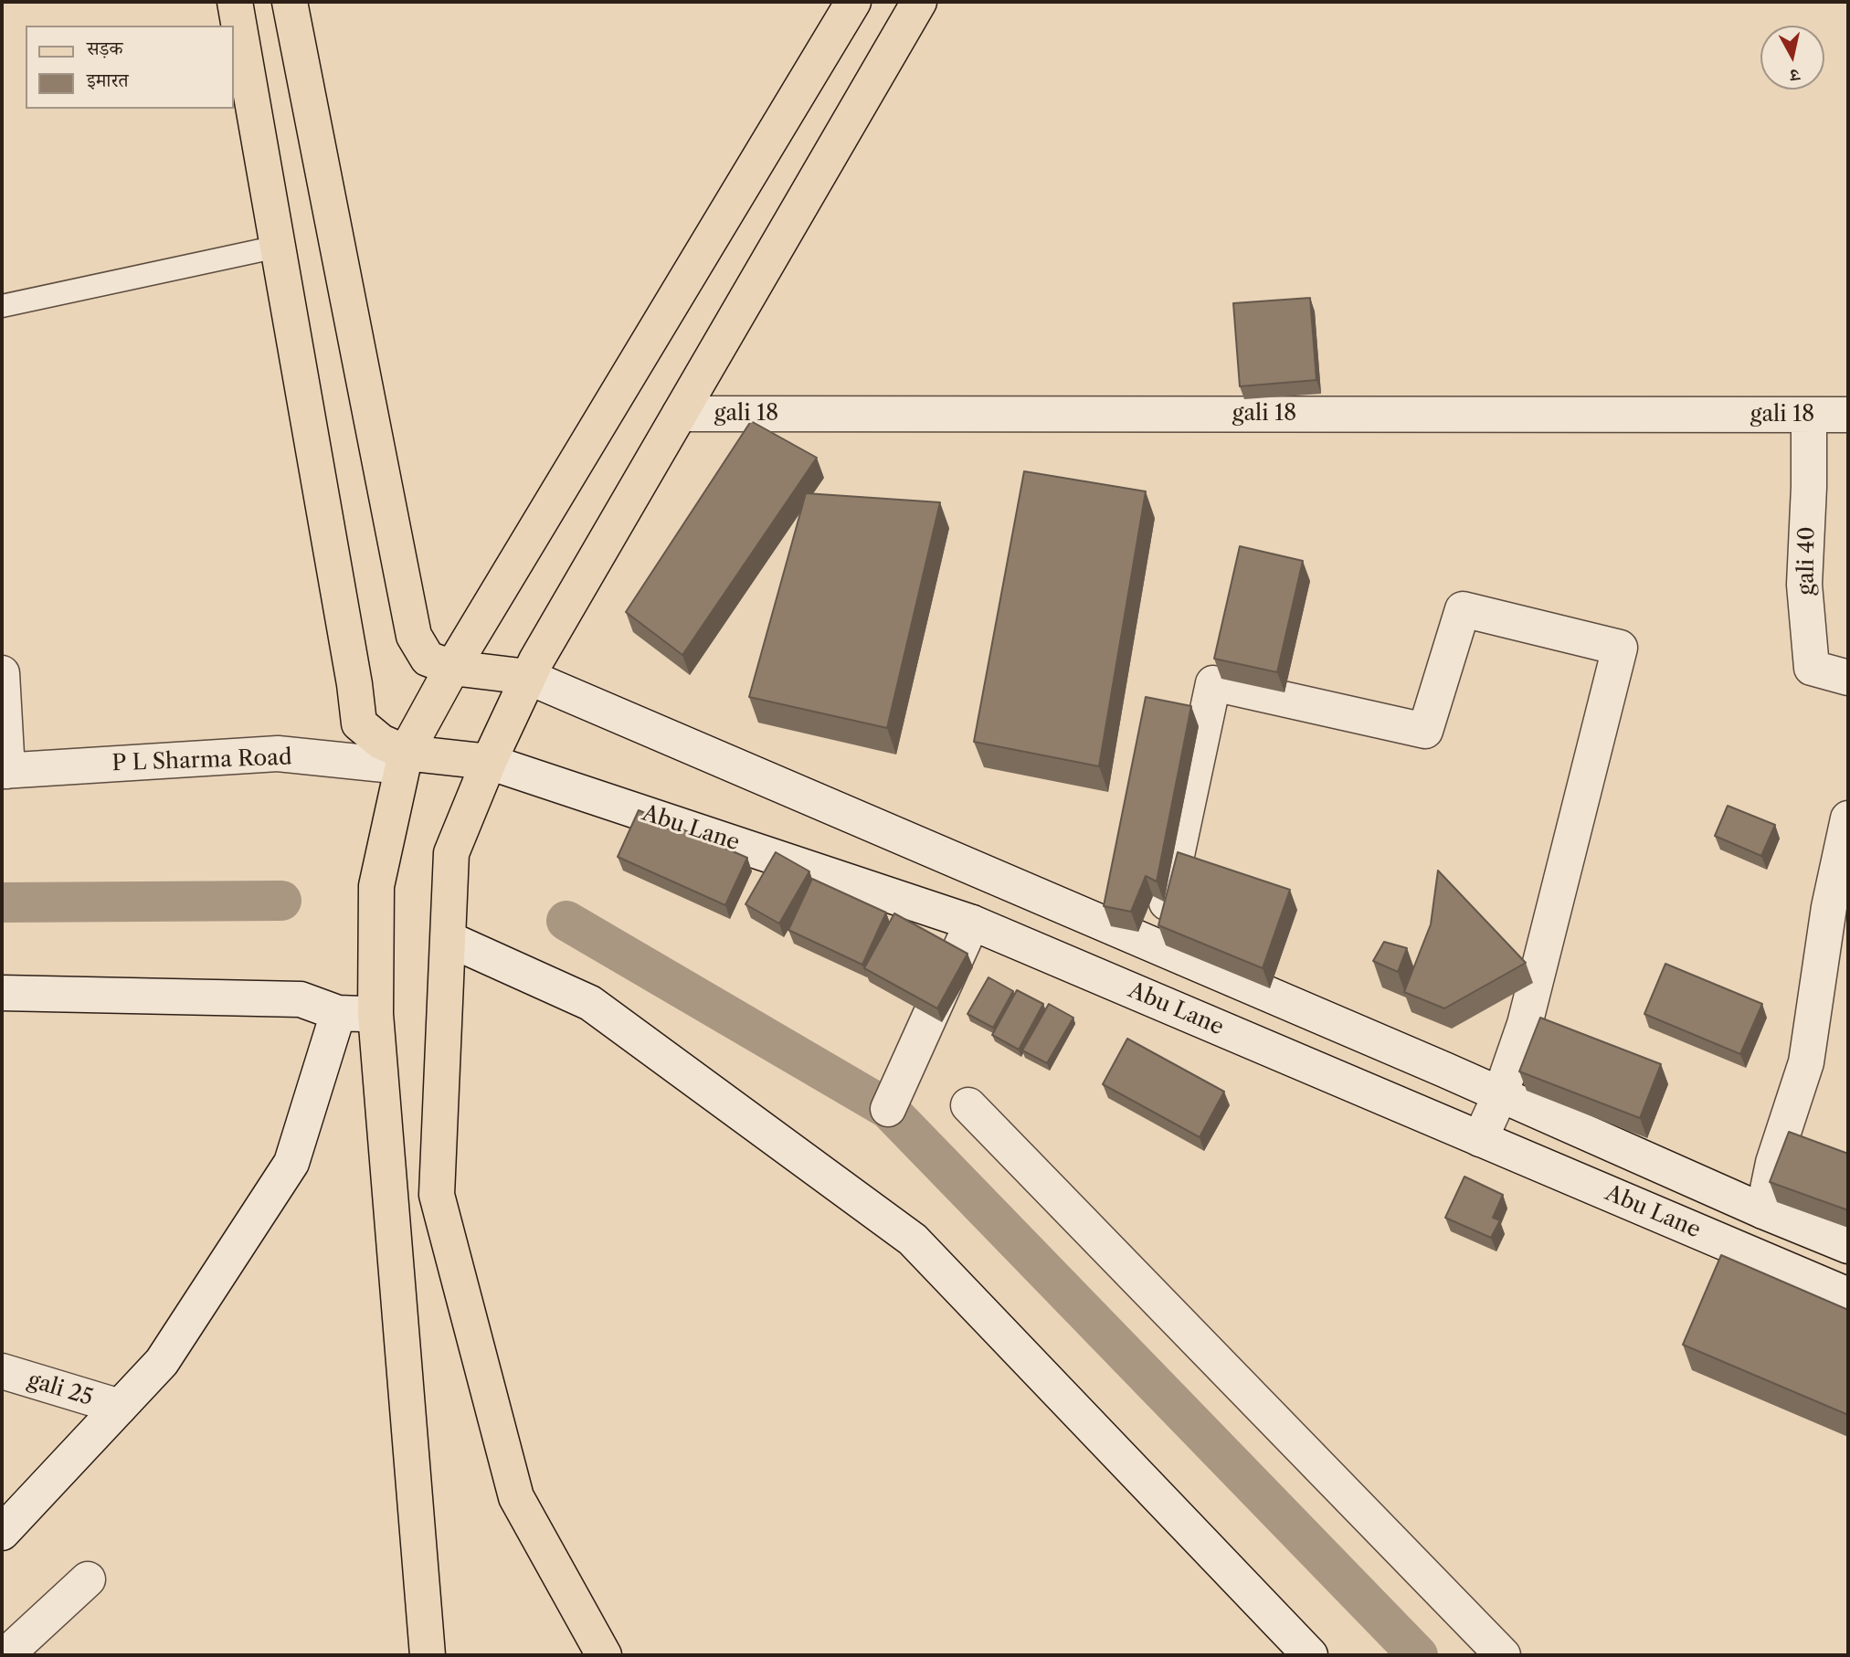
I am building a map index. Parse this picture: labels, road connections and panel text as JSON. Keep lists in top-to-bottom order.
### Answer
{
  "streets": {
    "street": [
      "gali 18",
      "gali 40",
      "P L Sharma Road",
      "Abu Lane",
      "gali 25"
    ]
  },
  "crossings": [
    ["gali 18", "gali 40"]
  ],
  "legend": ["सड़क", "इमारत"],
  "north": "bottom"
}
